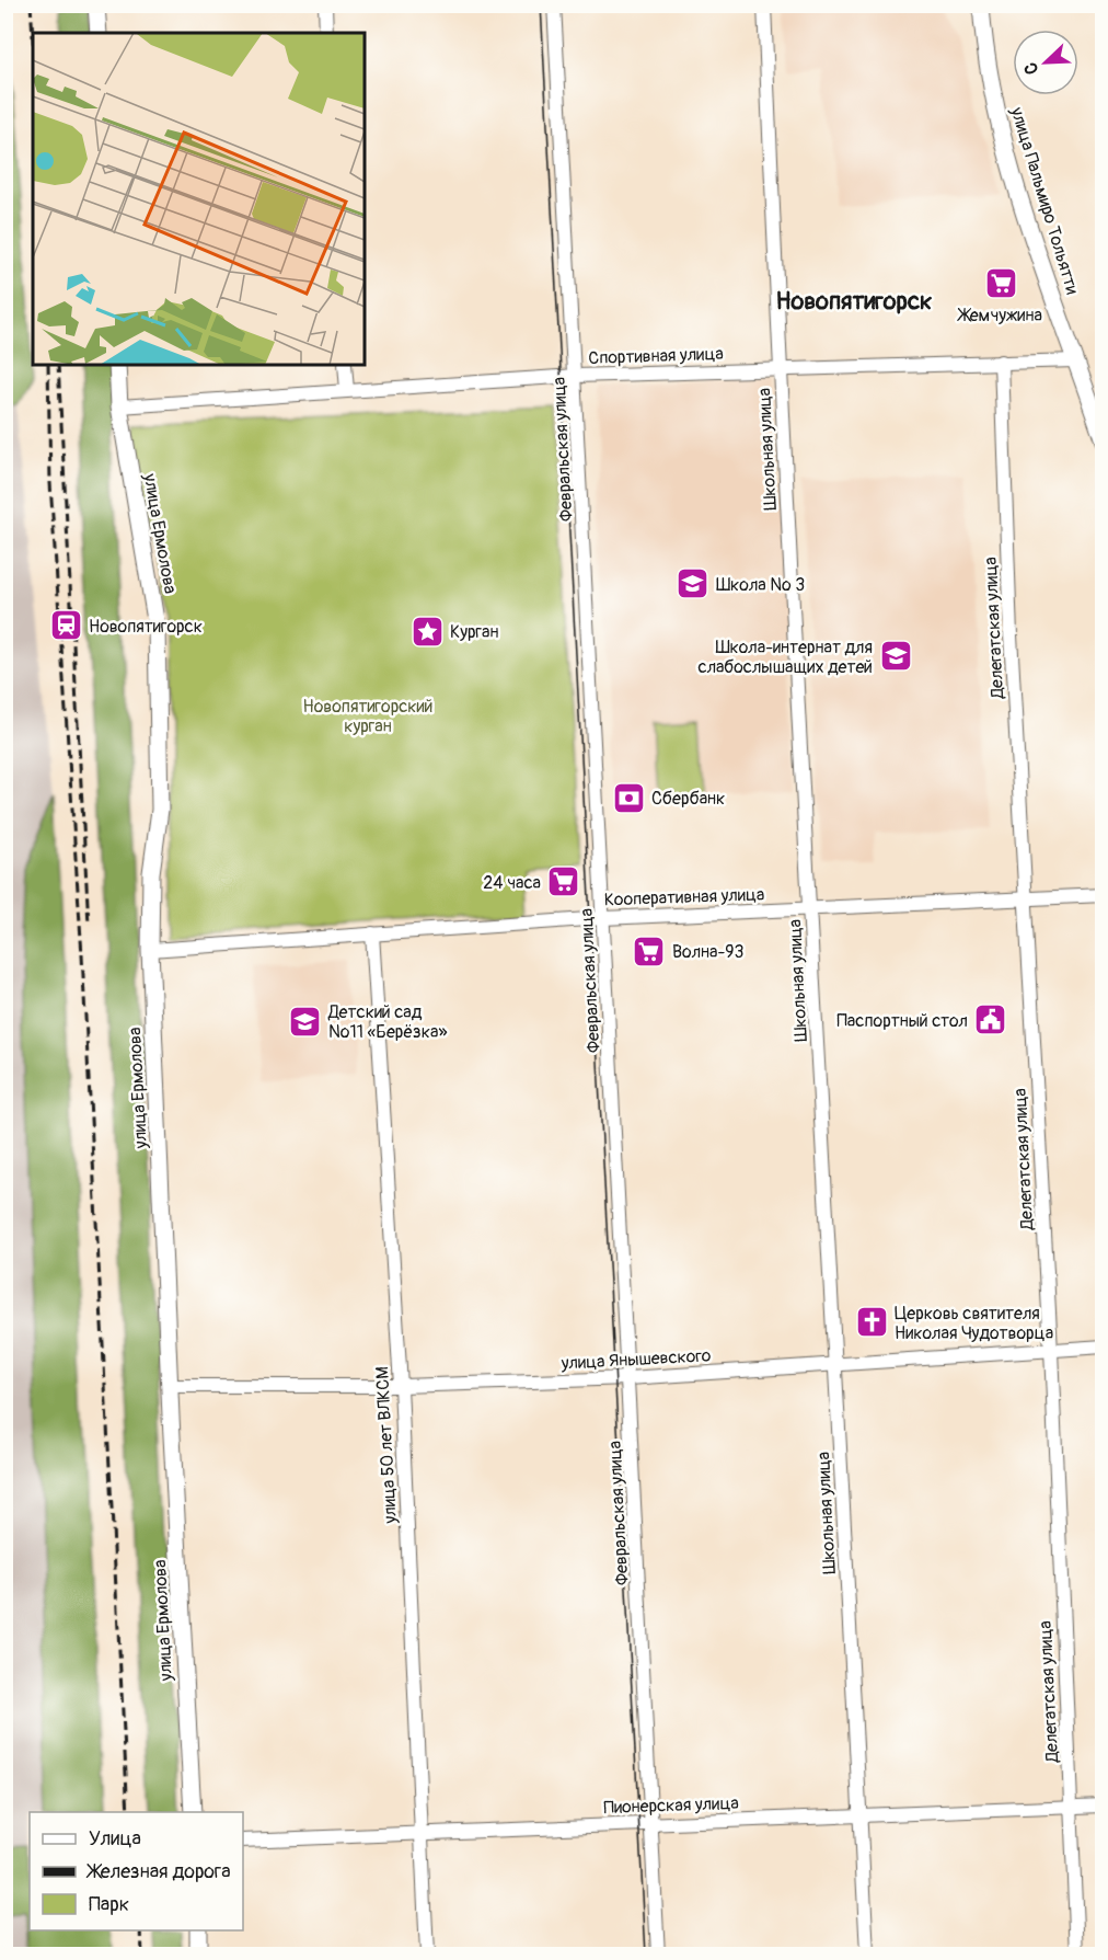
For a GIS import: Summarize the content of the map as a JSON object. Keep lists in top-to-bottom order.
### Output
{
  "streets": {
    "street": [
      "улица Пальмиро Тольятти",
      "Спортивная улица",
      "Февральская улица",
      "Школьная улица",
      "улица Ермолова",
      "Делегатская улица",
      "Кооперативная улица",
      "улица Янышевского",
      "улица 50 лет ВЛКСМ",
      "Пионерская улица"
    ]
  },
  "crossings": [
    ["улица Пальмиро Тольятти", "Спортивная улица"],
    ["Спортивная улица", "Февральская улица"],
    ["Спортивная улица", "Школьная улица"],
    ["Спортивная улица", "улица Ермолова"],
    ["Спортивная улица", "Делегатская улица"],
    ["Февральская улица", "Кооперативная улица"],
    ["Февральская улица", "улица Янышевского"],
    ["Февральская улица", "Пионерская улица"],
    ["Школьная улица", "Кооперативная улица"],
    ["Школьная улица", "улица Янышевского"],
    ["Школьная улица", "Пионерская улица"],
    ["улица Ермолова", "Кооперативная улица"],
    ["улица Ермолова", "улица Янышевского"],
    ["Делегатская улица", "Кооперативная улица"],
    ["Делегатская улица", "улица Янышевского"],
    ["Делегатская улица", "Пионерская улица"],
    ["Кооперативная улица", "улица 50 лет ВЛКСМ"],
    ["улица Янышевского", "улица 50 лет ВЛКСМ"],
    ["улица 50 лет ВЛКСМ", "Пионерская улица"]
  ],
  "districts": ["Новопятигорск"],
  "parks": ["Новопятигорский курган"],
  "places": {
    "supermarket": ["Жемчужина", "24 часа", "Волна-93"],
    "school or university": ["Школа № 3", "Школа-интернат для слабослышащих детей", "Детский сад №11 «Берёзка»"],
    "station": ["Новопятигорск"],
    "place": ["Курган"],
    "bank": ["Сбербанк"],
    "public building": ["Паспортный стол"],
    "church": ["Церковь святителя Николая Чудотворца"]
  },
  "legend": ["Улица", "Железная дорога", "Парк"],
  "north": "bottom left"
}
